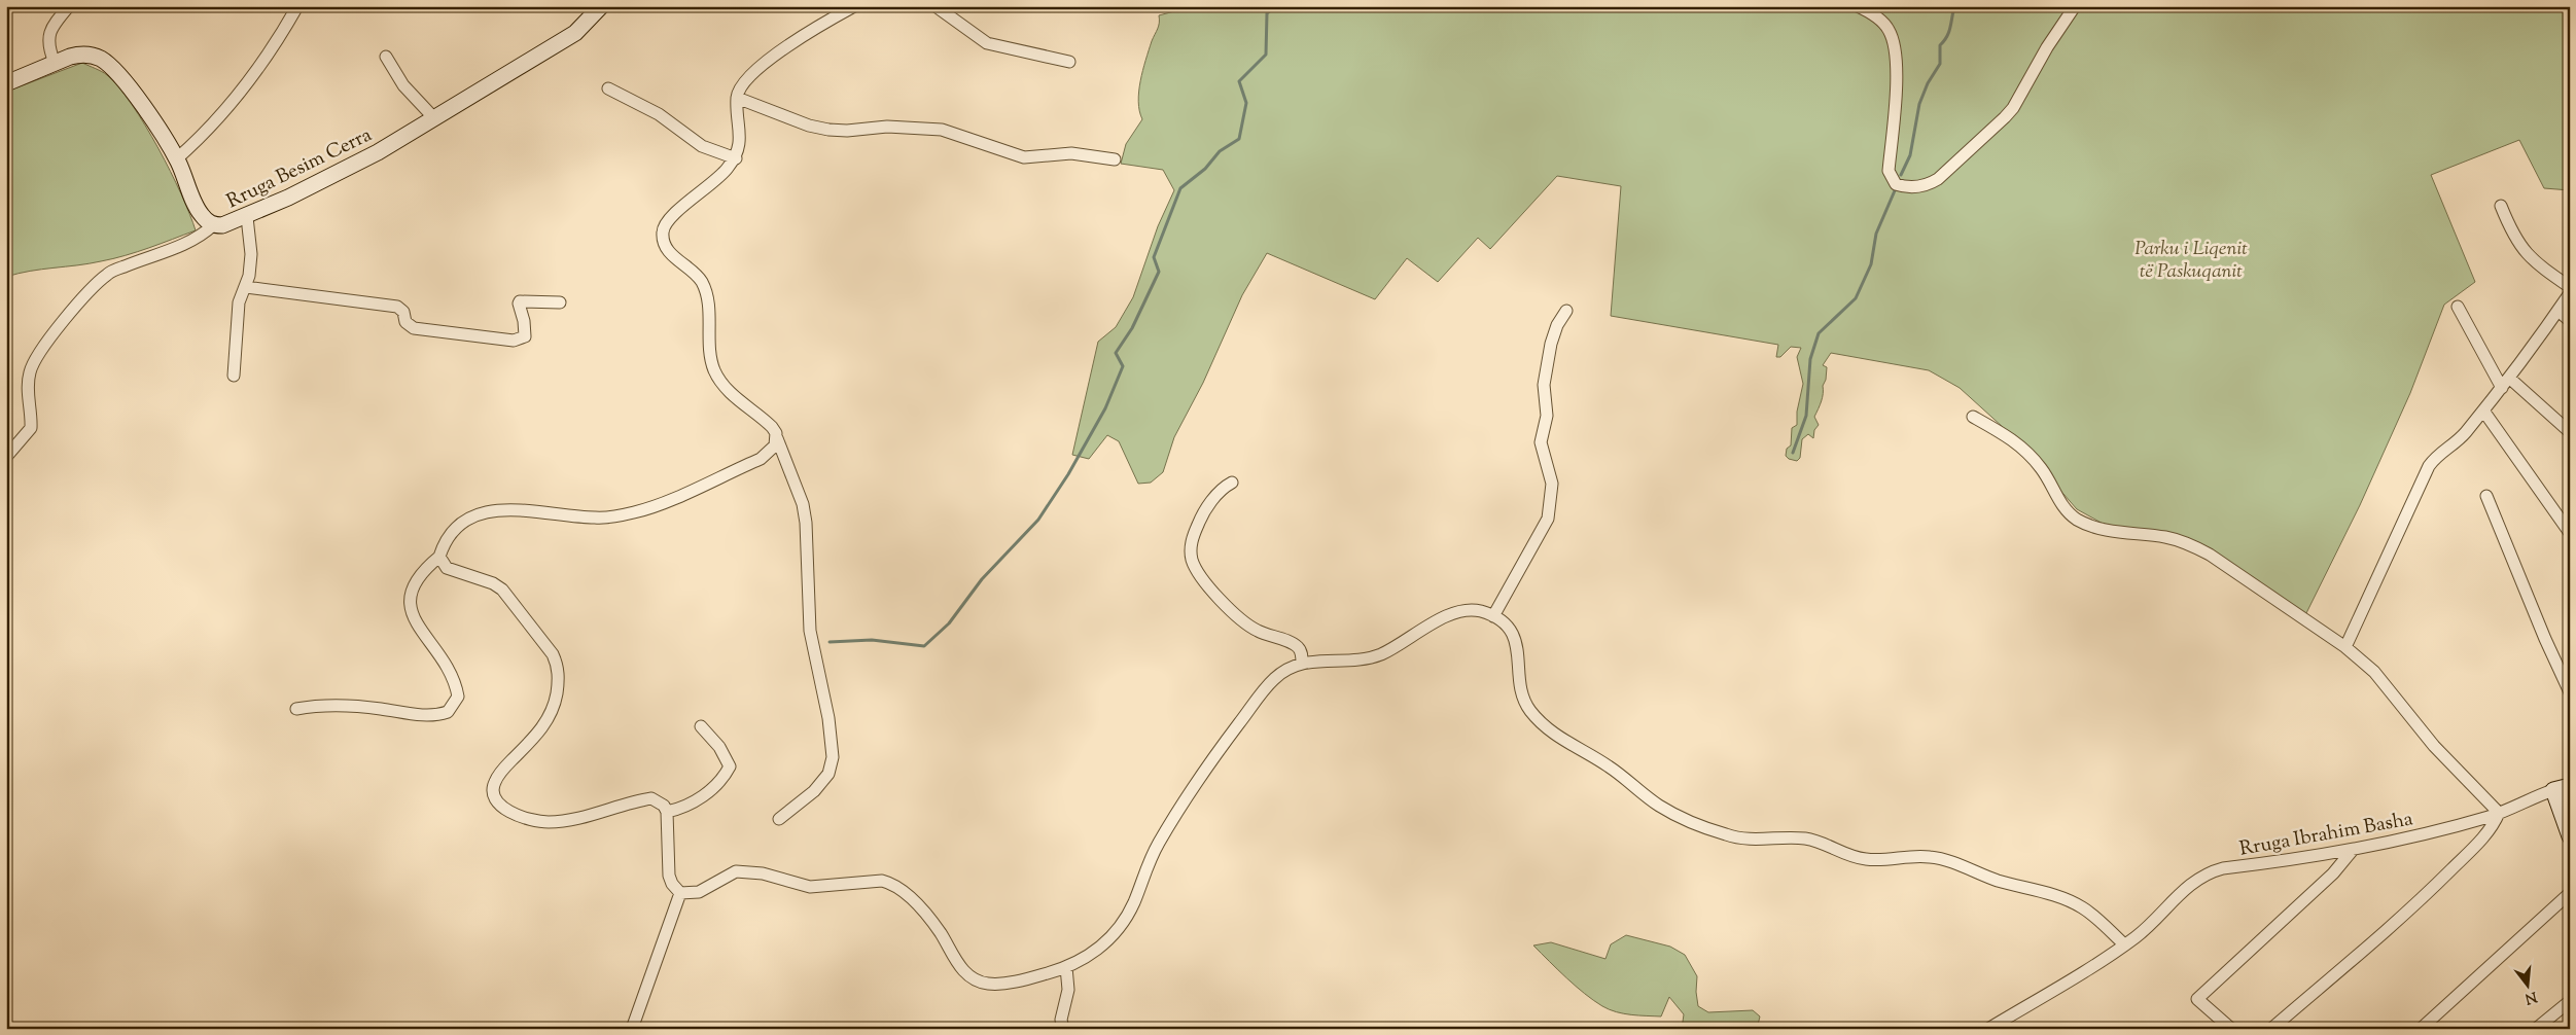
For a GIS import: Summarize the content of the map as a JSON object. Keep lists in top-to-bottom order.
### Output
{
  "streets": {
    "street": ["Rruga Besim Cerra", "Rruga Ibrahim Basha"]
  },
  "parks": ["Parku i Liqenit të Paskuqanit"],
  "north": "bottom"
}
